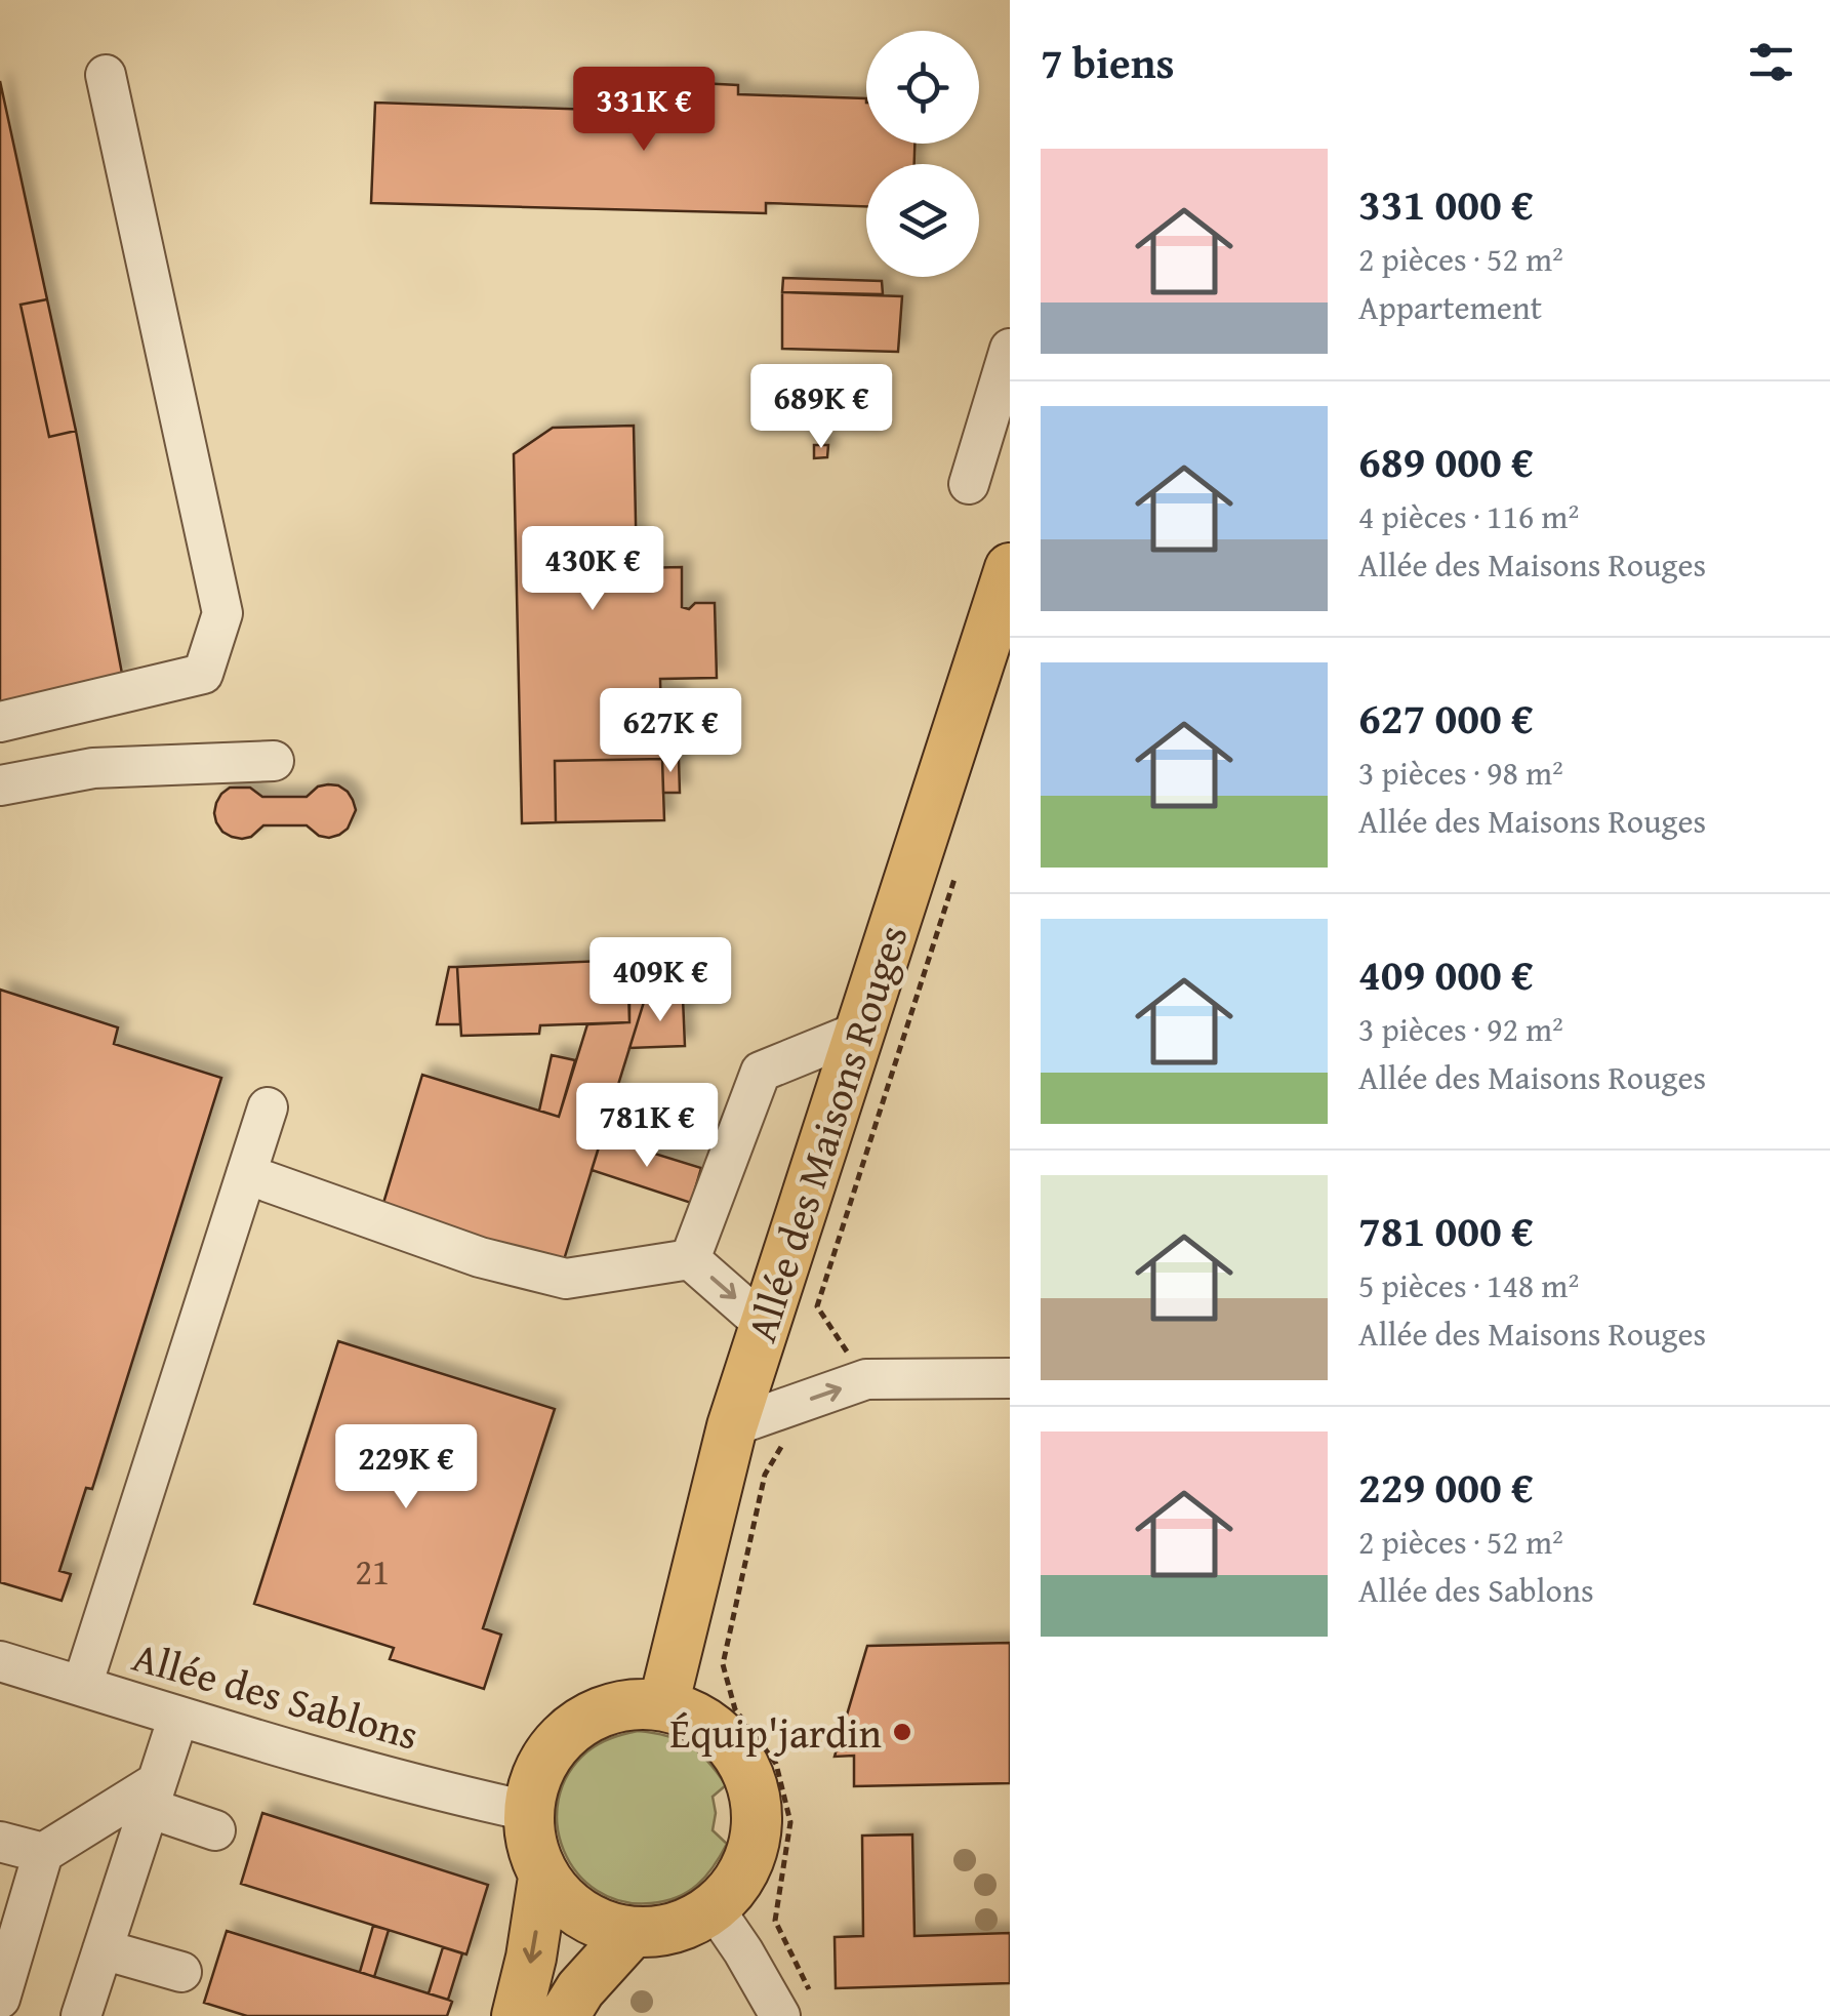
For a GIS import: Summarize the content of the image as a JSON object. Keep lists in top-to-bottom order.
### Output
{
  "streets": {
    "main road": ["Allée des Maisons Rouges"],
    "street": ["Allée des Sablons"]
  },
  "crossings": [
    ["Allée des Maisons Rouges", "Allée des Sablons"]
  ],
  "places": ["Équip'jardin"],
  "house_numbers": ["21"],
  "page": {
    "heading": "7 biens",
    "price": [
      "331K €",
      "689K €",
      "430K €",
      "627K €",
      "409K €",
      "781K €",
      "229K €"
    ],
    "list": [
      {
        "name": "331 000 €",
        "note": "2 pièces · 52 m² · Appartement"
      },
      {
        "name": "689 000 €",
        "note": "4 pièces · 116 m² · Allée des Maisons Rouges"
      },
      {
        "name": "627 000 €",
        "note": "3 pièces · 98 m² · Allée des Maisons Rouges"
      },
      {
        "name": "409 000 €",
        "note": "3 pièces · 92 m² · Allée des Maisons Rouges"
      },
      {
        "name": "781 000 €",
        "note": "5 pièces · 148 m² · Allée des Maisons Rouges"
      },
      {
        "name": "229 000 €",
        "note": "2 pièces · 52 m² · Allée des Sablons"
      }
    ]
  }
}
